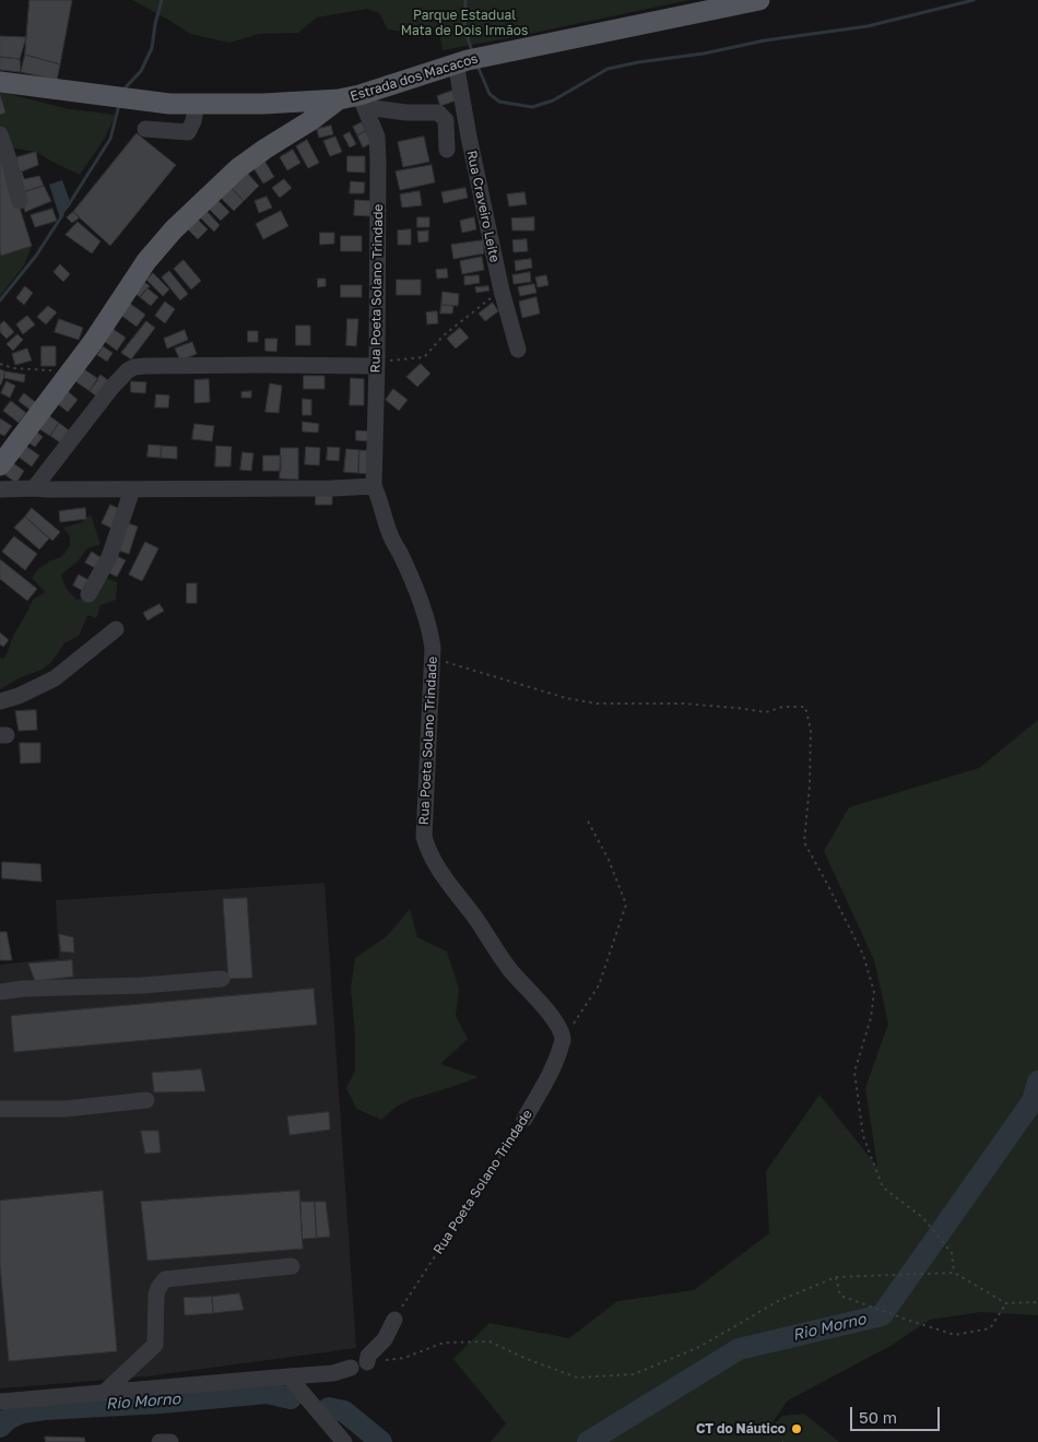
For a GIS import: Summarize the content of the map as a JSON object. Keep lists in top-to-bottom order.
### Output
{
  "streets": {
    "main road": ["Estrada dos Macacos"],
    "street": ["Rua Craveiro Leite", "Rua Poeta Solano Trindade"]
  },
  "crossings": [
    ["Estrada dos Macacos", "Rua Craveiro Leite"],
    ["Estrada dos Macacos", "Rua Poeta Solano Trindade"]
  ],
  "water": ["Rio Morno"],
  "parks": ["Parque Estadual Mata de Dois Irmãos"],
  "places": ["CT do Náutico"],
  "scale_bar": "50 m"
}
